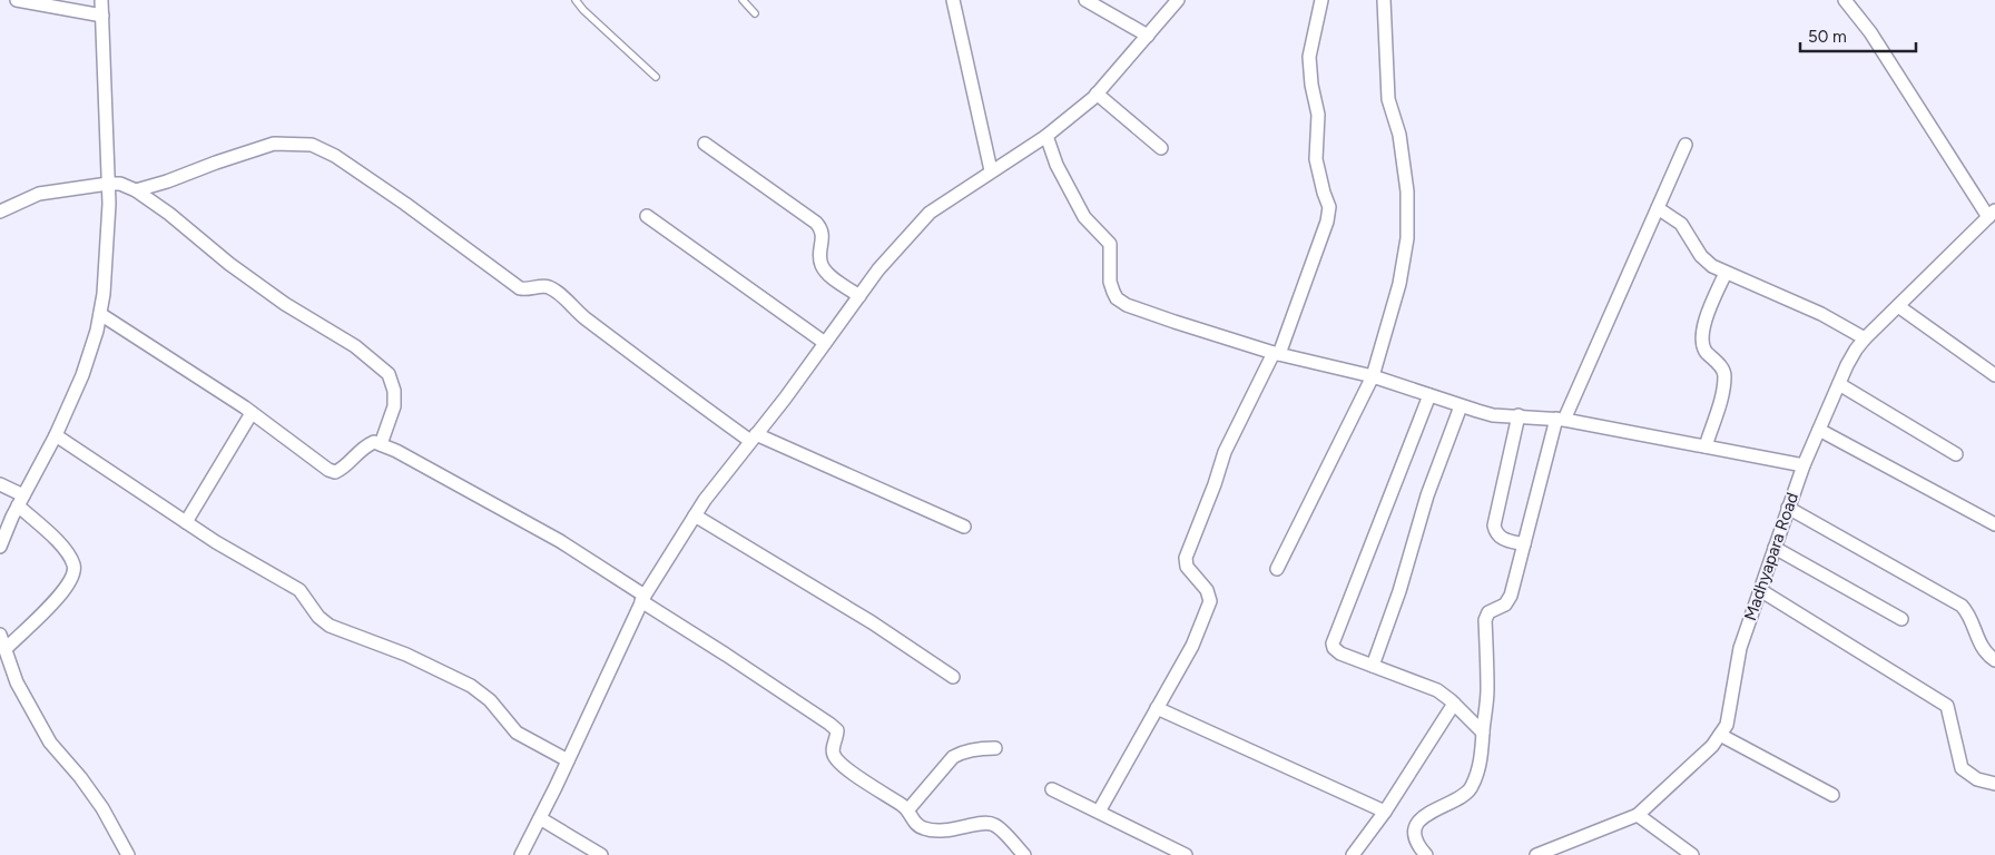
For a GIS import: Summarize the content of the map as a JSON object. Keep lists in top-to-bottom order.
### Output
{
  "streets": {
    "street": ["Madhyapara Road"]
  },
  "scale_bar": "50 m"
}
